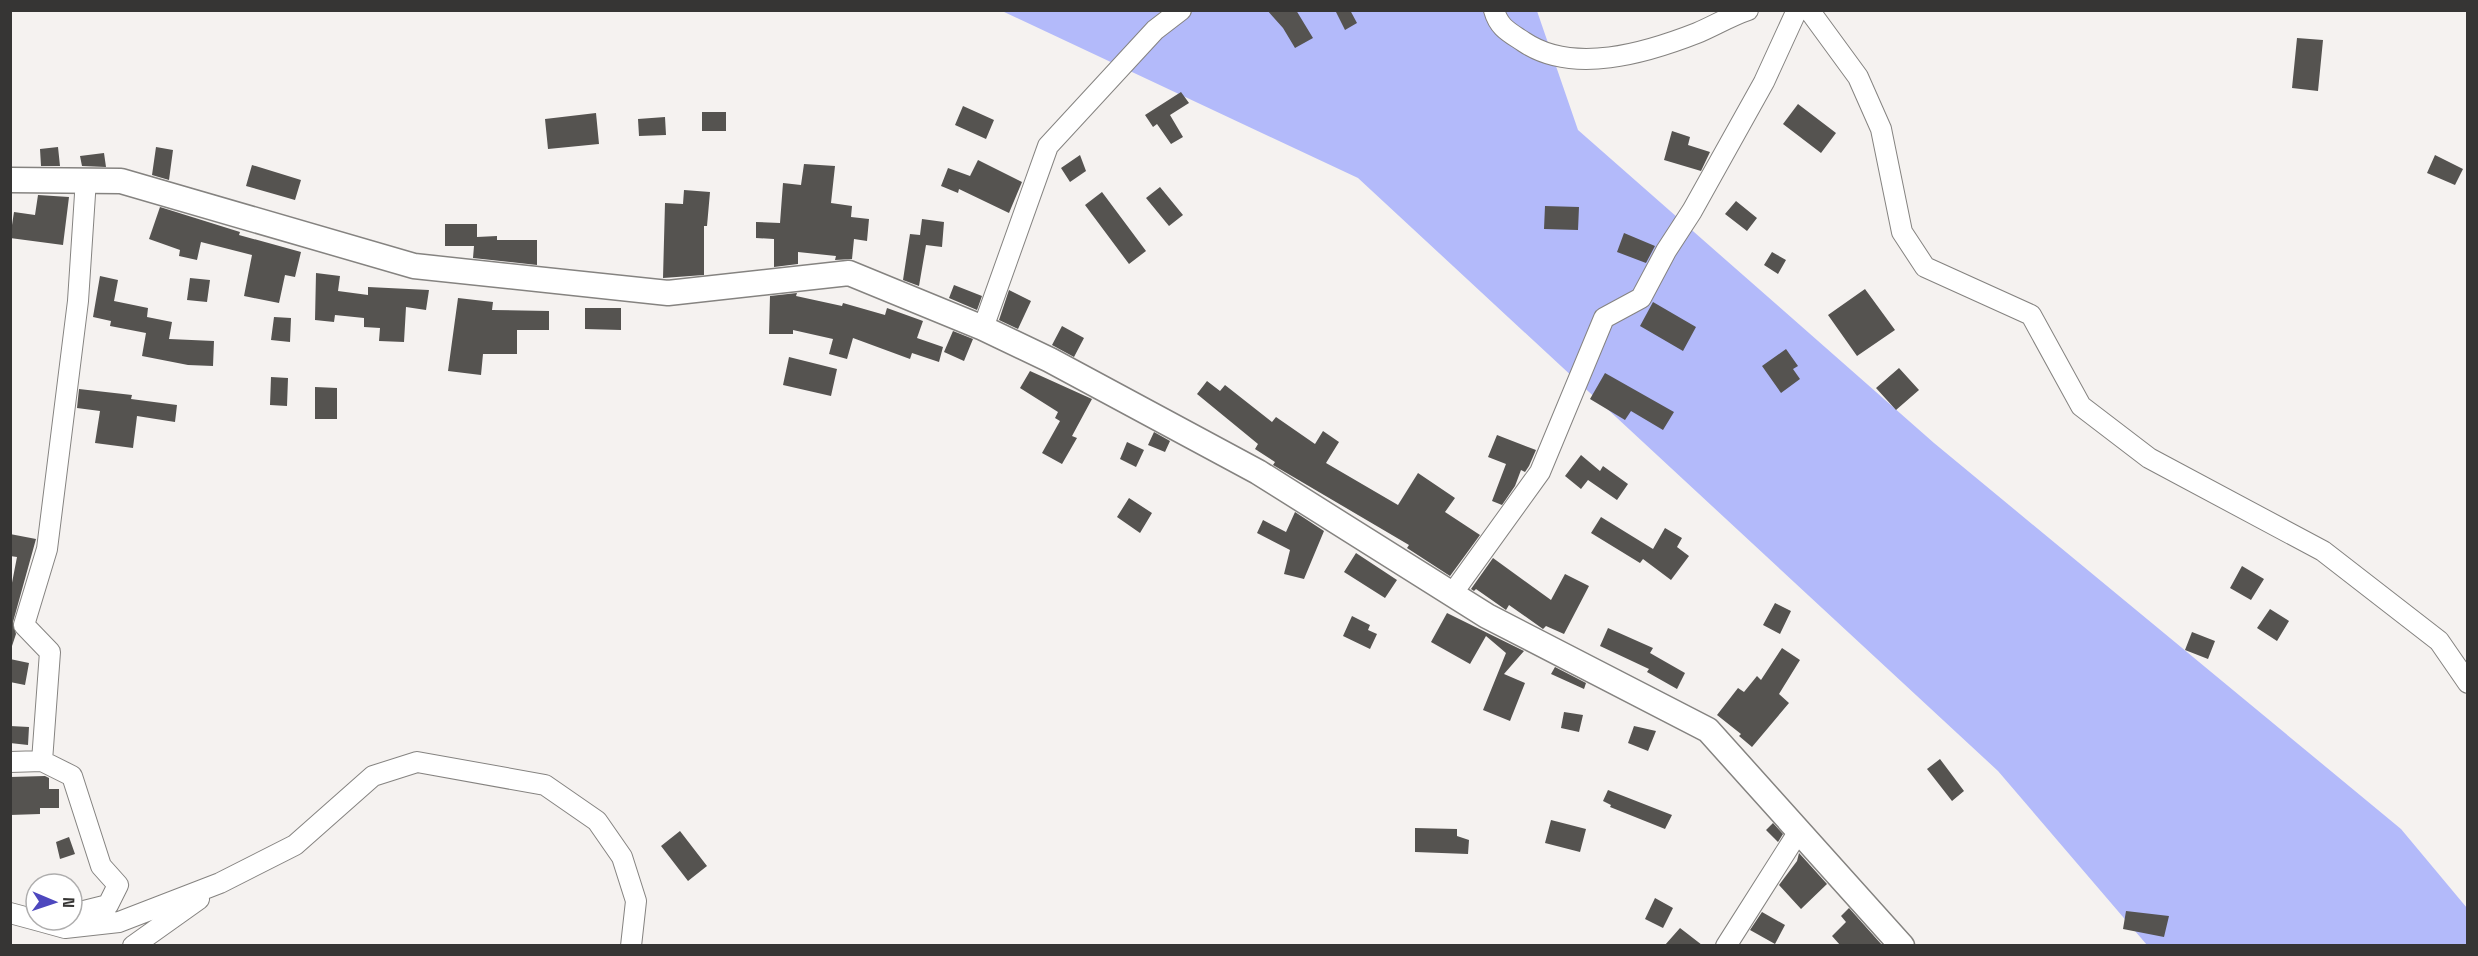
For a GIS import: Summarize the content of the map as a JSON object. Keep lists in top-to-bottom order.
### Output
{
  "north": "right"
}
